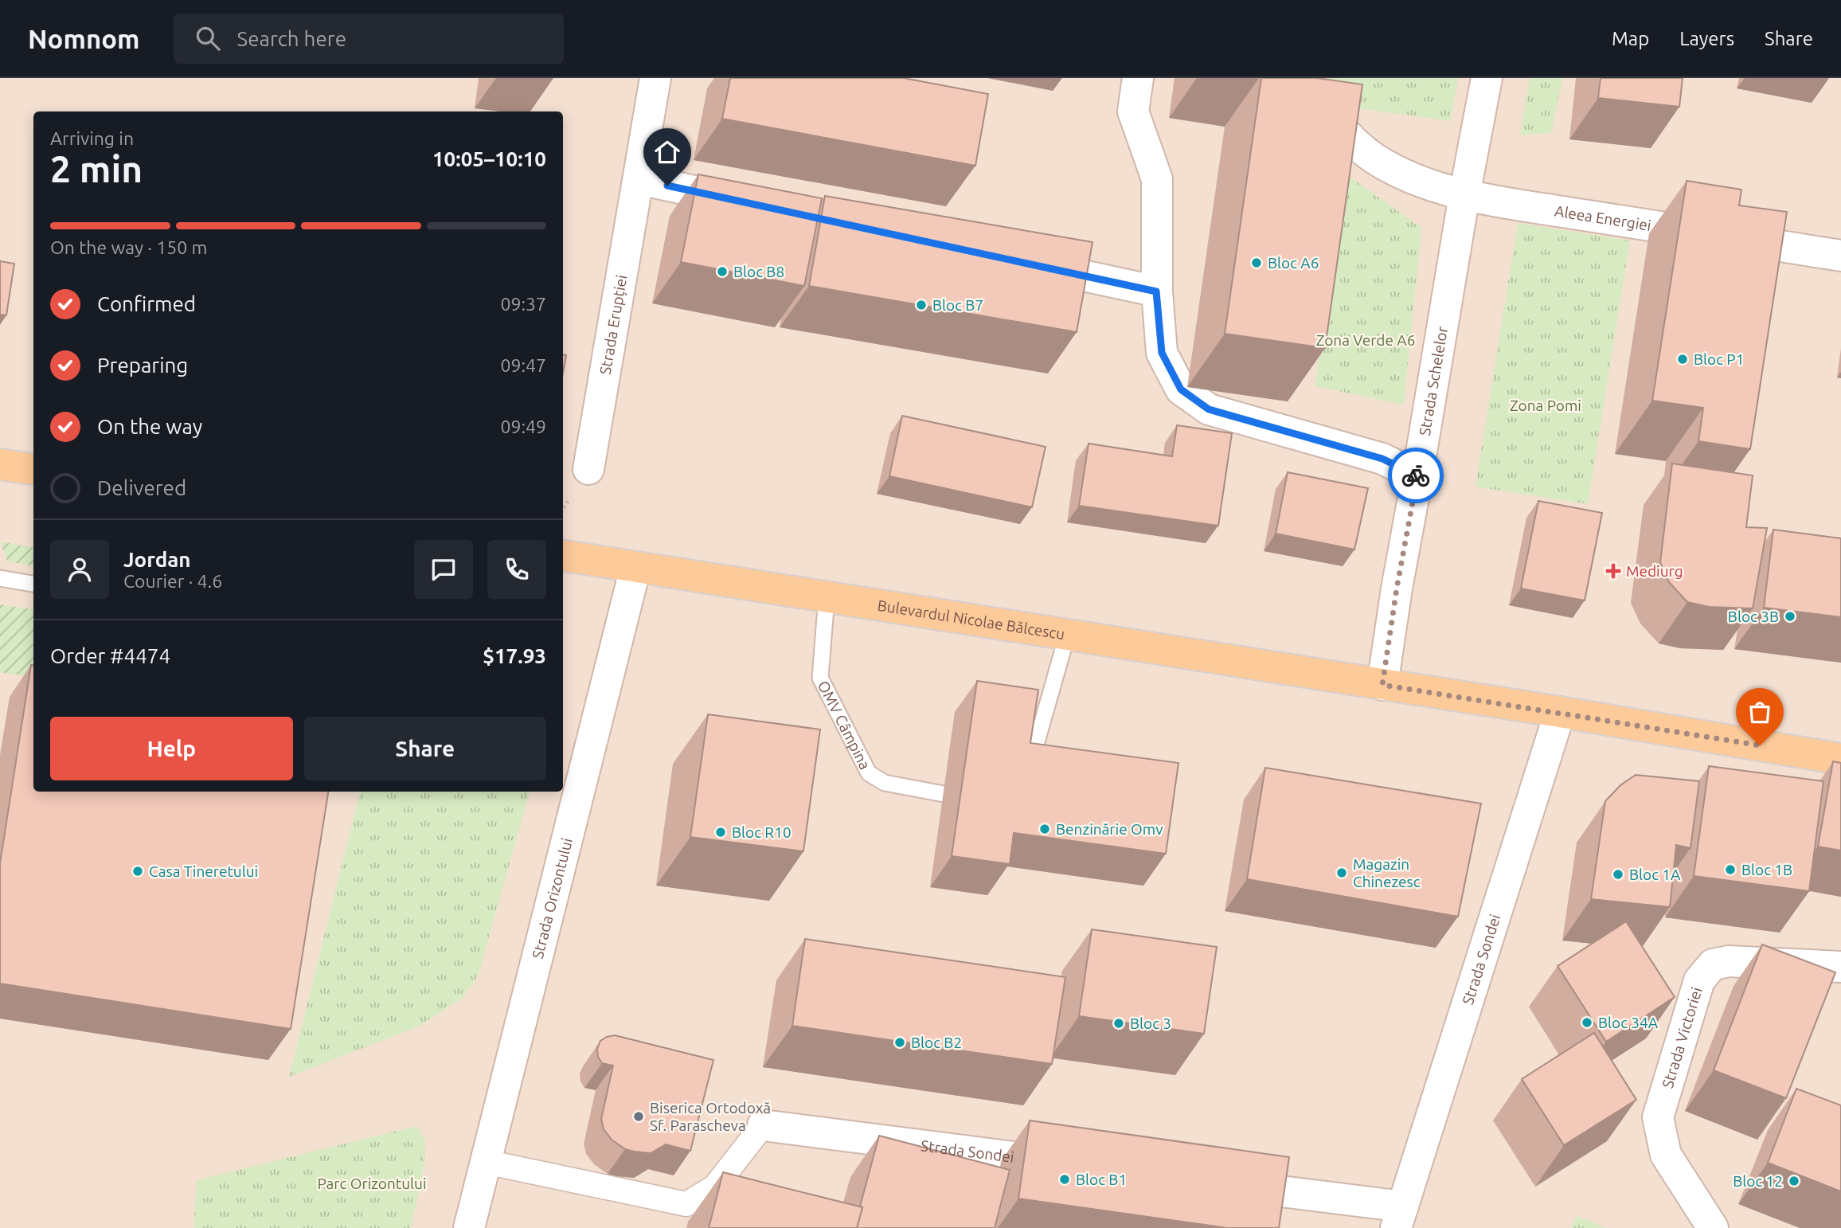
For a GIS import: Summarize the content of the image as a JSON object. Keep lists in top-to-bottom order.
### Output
{
  "streets": {
    "main road": ["Bulevardul Nicolae Bălcescu"],
    "street": [
      "Aleea Energiei",
      "Strada Erupției",
      "Strada Schelelor",
      "Strada Orizontului",
      "Strada Sondei",
      "Strada Victoriei"
    ],
    "lane": ["OMV Câmpina"]
  },
  "crossings": [
    ["Aleea Energiei", "Strada Schelelor"],
    ["Strada Schelelor", "Bulevardul Nicolae Bălcescu"],
    ["Bulevardul Nicolae Bălcescu", "OMV Câmpina"],
    ["Bulevardul Nicolae Bălcescu", "Strada Orizontului"],
    ["Bulevardul Nicolae Bălcescu", "Strada Sondei"]
  ],
  "parks": ["Zona Verde A6", "Zona Pomi", "Parc Orizontului"],
  "places": {
    "other": [
      "Bloc A6",
      "Bloc B8",
      "Bloc B7",
      "Bloc P1",
      "Bloc 3B",
      "Benzinărie Omv",
      "Bloc R10",
      "Bloc 1B",
      "Casa Tineretului",
      "Magazin Chinezesc",
      "Bloc 1A",
      "Bloc 34A",
      "Bloc 3",
      "Bloc B2",
      "Biserica Ortodoxă Sf. Parascheva",
      "Bloc B1",
      "Bloc 12"
    ],
    "health": ["Mediurg"]
  },
  "page": {
    "header": "Nomnom",
    "search": "Search here",
    "nav": ["Map", "Layers", "Share"],
    "heading": ["2 min", "Arriving in", "10:05–10:10"],
    "panel": [
      "Jordan",
      "Courier · 4.6",
      "Order #4474",
      "$17.93"
    ],
    "bar": "On the way · 150 m",
    "list": [
      ["Confirmed", "09:37"],
      ["Preparing", "09:47"],
      ["On the way", "09:49"],
      "Delivered"
    ],
    "buttons": ["Help", "Share"]
  }
}
